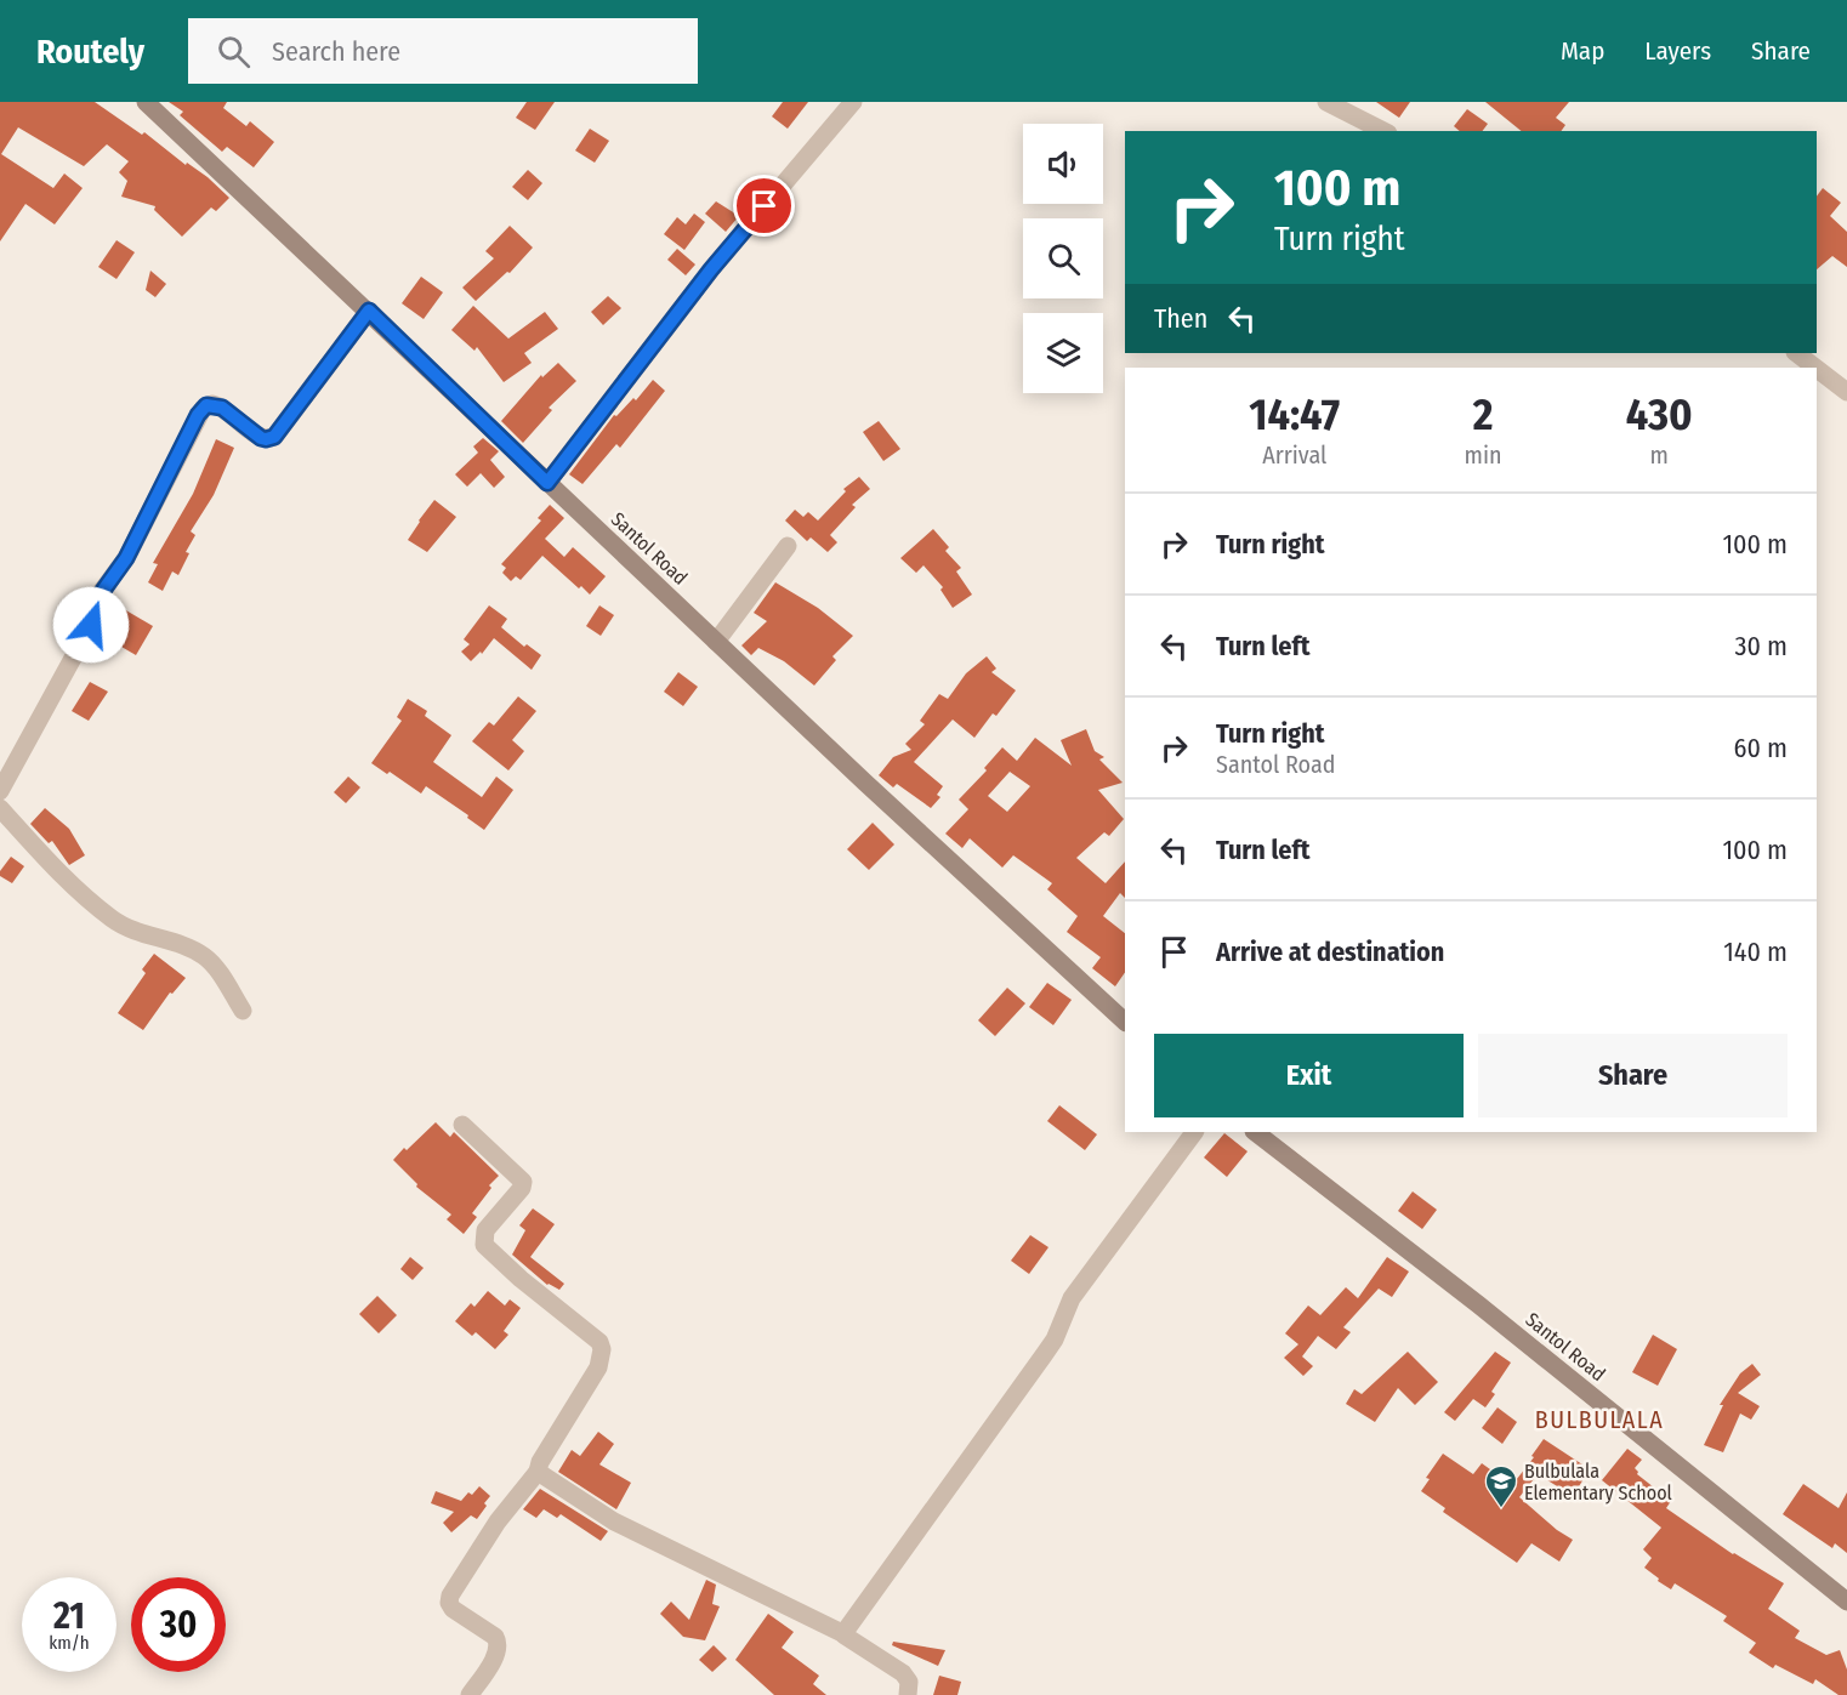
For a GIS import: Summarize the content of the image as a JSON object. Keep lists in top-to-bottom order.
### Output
{
  "streets": {
    "main road": ["Santol Road"]
  },
  "districts": ["BULBULALA"],
  "places": {
    "school or university": ["Bulbulala Elementary School"]
  },
  "page": {
    "header": "Routely",
    "search": "Search here",
    "nav": ["Map", "Layers", "Share"],
    "turn": ["100 m", "Turn right"],
    "then": "Then",
    "eta": [
      "14:47",
      "Arrival",
      "2",
      "min",
      "430",
      "m"
    ],
    "list": [
      {
        "name": "Turn right",
        "value": "100 m"
      },
      {
        "name": "Turn left",
        "value": "30 m"
      },
      {
        "name": "Turn right",
        "note": "Santol Road",
        "value": "60 m"
      },
      {
        "name": "Turn left",
        "value": "100 m"
      },
      {
        "name": "Arrive at destination",
        "value": "140 m"
      }
    ],
    "buttons": ["Exit", "Share"],
    "speed": "21 km/h",
    "limit": "30"
  }
}
